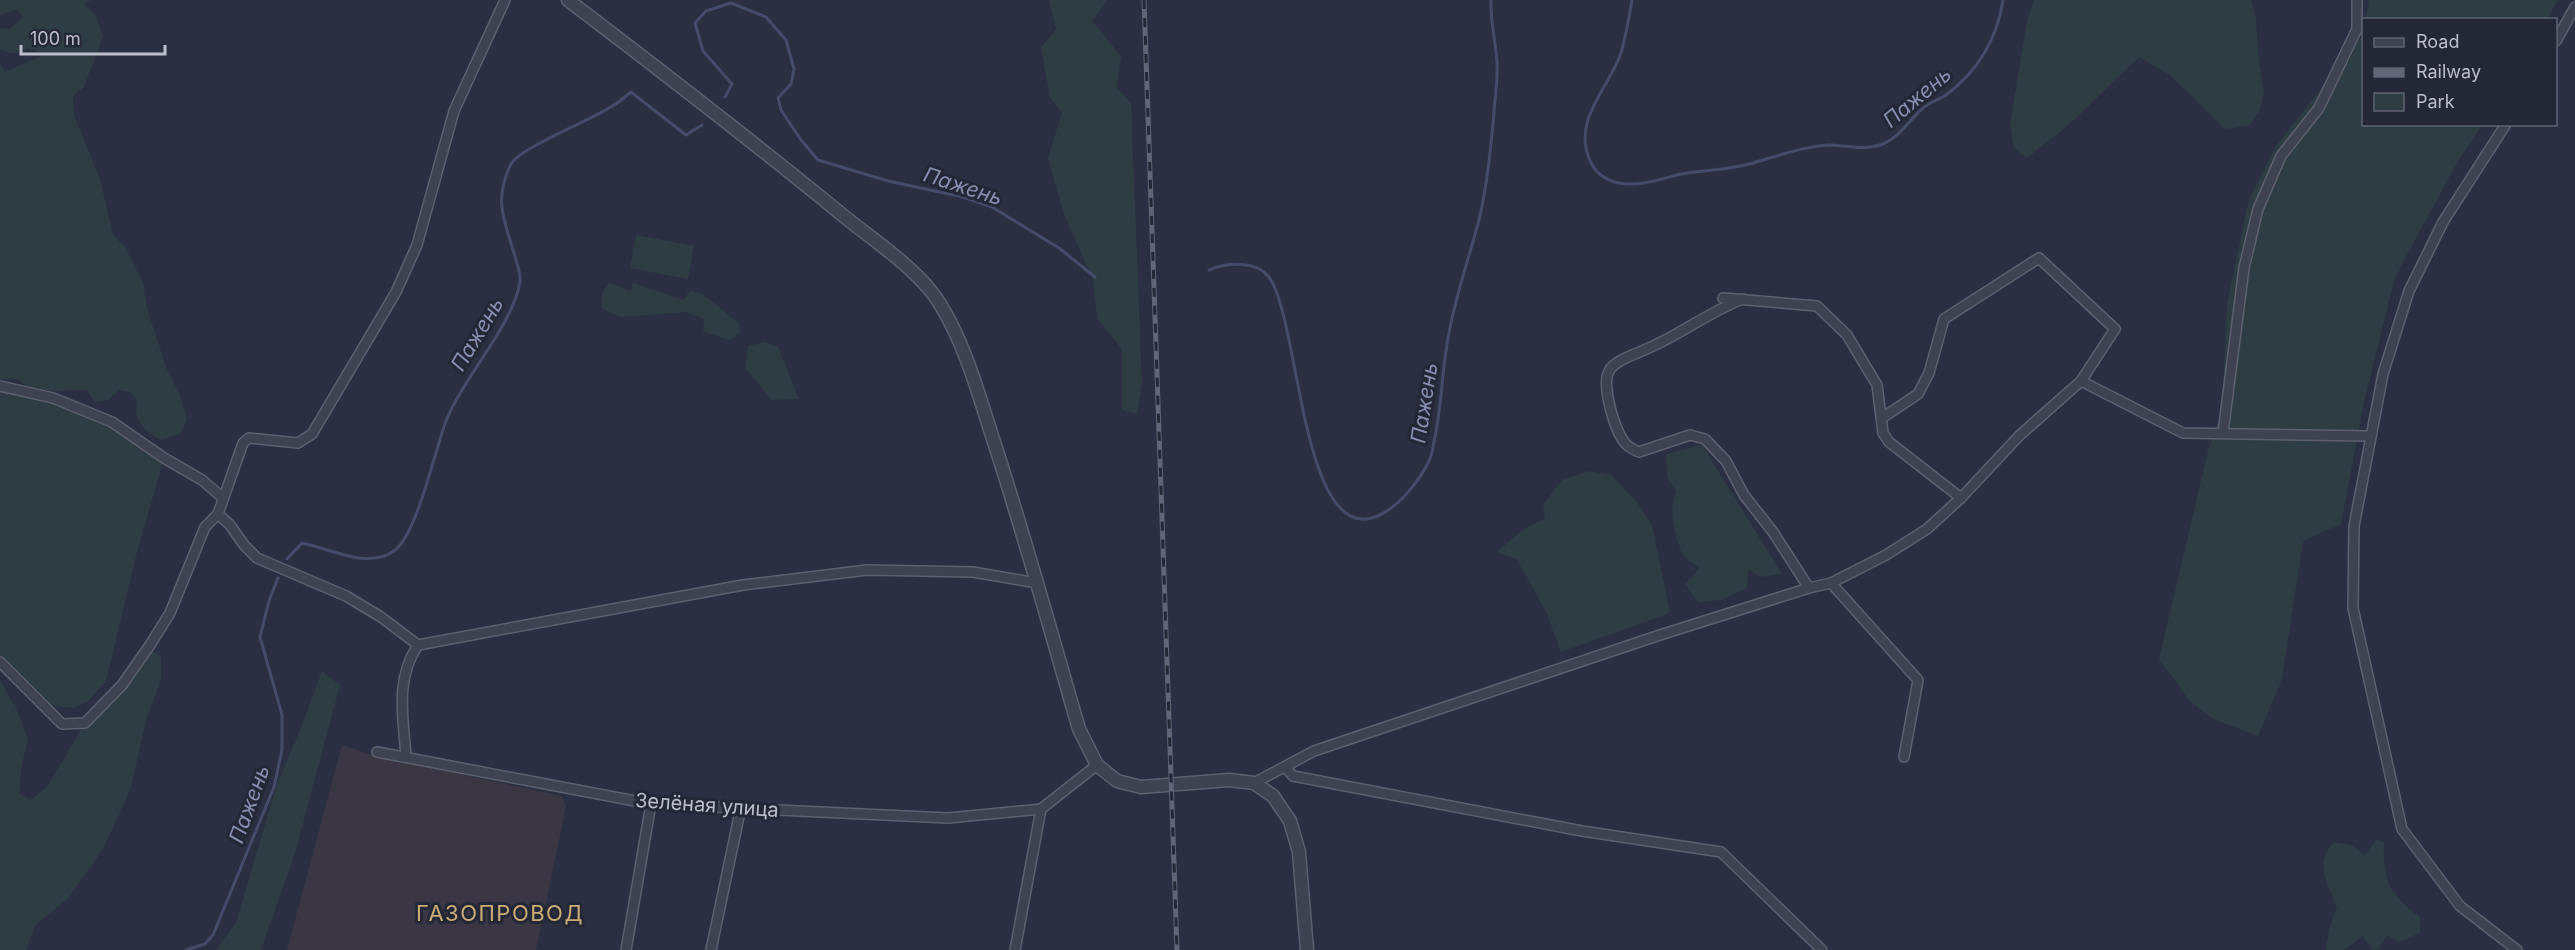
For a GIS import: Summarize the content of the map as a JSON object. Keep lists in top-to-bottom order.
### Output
{
  "streets": {
    "street": ["Зелёная улица"]
  },
  "districts": ["ГАЗОПРОВОД"],
  "water": ["Пажень"],
  "legend": ["Road", "Railway", "Park"],
  "scale_bar": "100 m"
}
